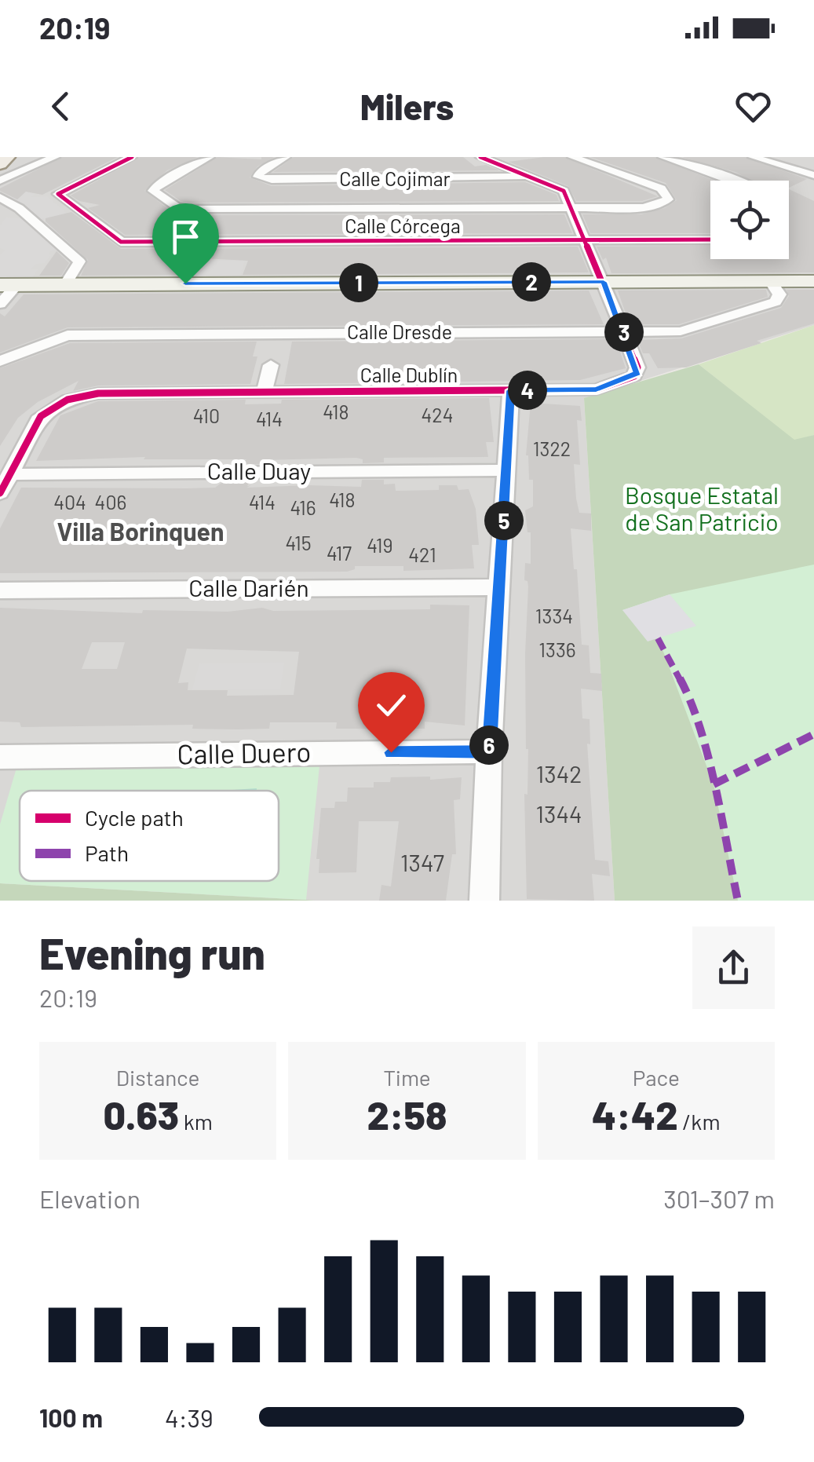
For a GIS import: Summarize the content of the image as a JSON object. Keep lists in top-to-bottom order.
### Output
{
  "streets": {
    "street": [
      "Calle Cojimar",
      "Calle Córcega",
      "Calle Dresde",
      "Calle Dublín",
      "Calle Duay",
      "Calle Darién",
      "Calle Duero"
    ]
  },
  "crossings": [
    ["Calle Córcega", "Calle Dublín"],
    ["Calle Dresde", "Calle Dublín"],
    ["Calle Dublín", "Calle Duay"]
  ],
  "districts": ["Villa Borinquen"],
  "parks": ["Bosque Estatal de San Patricio"],
  "house_numbers": [
    "418",
    "424",
    "410",
    "414",
    "1322",
    "418",
    "404",
    "406",
    "414",
    "416",
    "415",
    "419",
    "417",
    "421",
    "1334",
    "1336",
    "1342",
    "1344",
    "1347"
  ],
  "legend": ["Cycle path", "Path"],
  "page": {
    "status": "20:19",
    "header": "Milers",
    "pins": [
      "2",
      "1",
      "3",
      "4",
      "5",
      "6"
    ],
    "heading": ["Evening run", "20:19"],
    "stats": [
      ["Distance", "0.63 km"],
      ["Time", "2:58"],
      ["Pace", "4:42 /km"]
    ],
    "chart": ["Elevation", "301–307 m"],
    "list": [
      {
        "name": "100 m",
        "note": "4:39"
      }
    ]
  }
}
